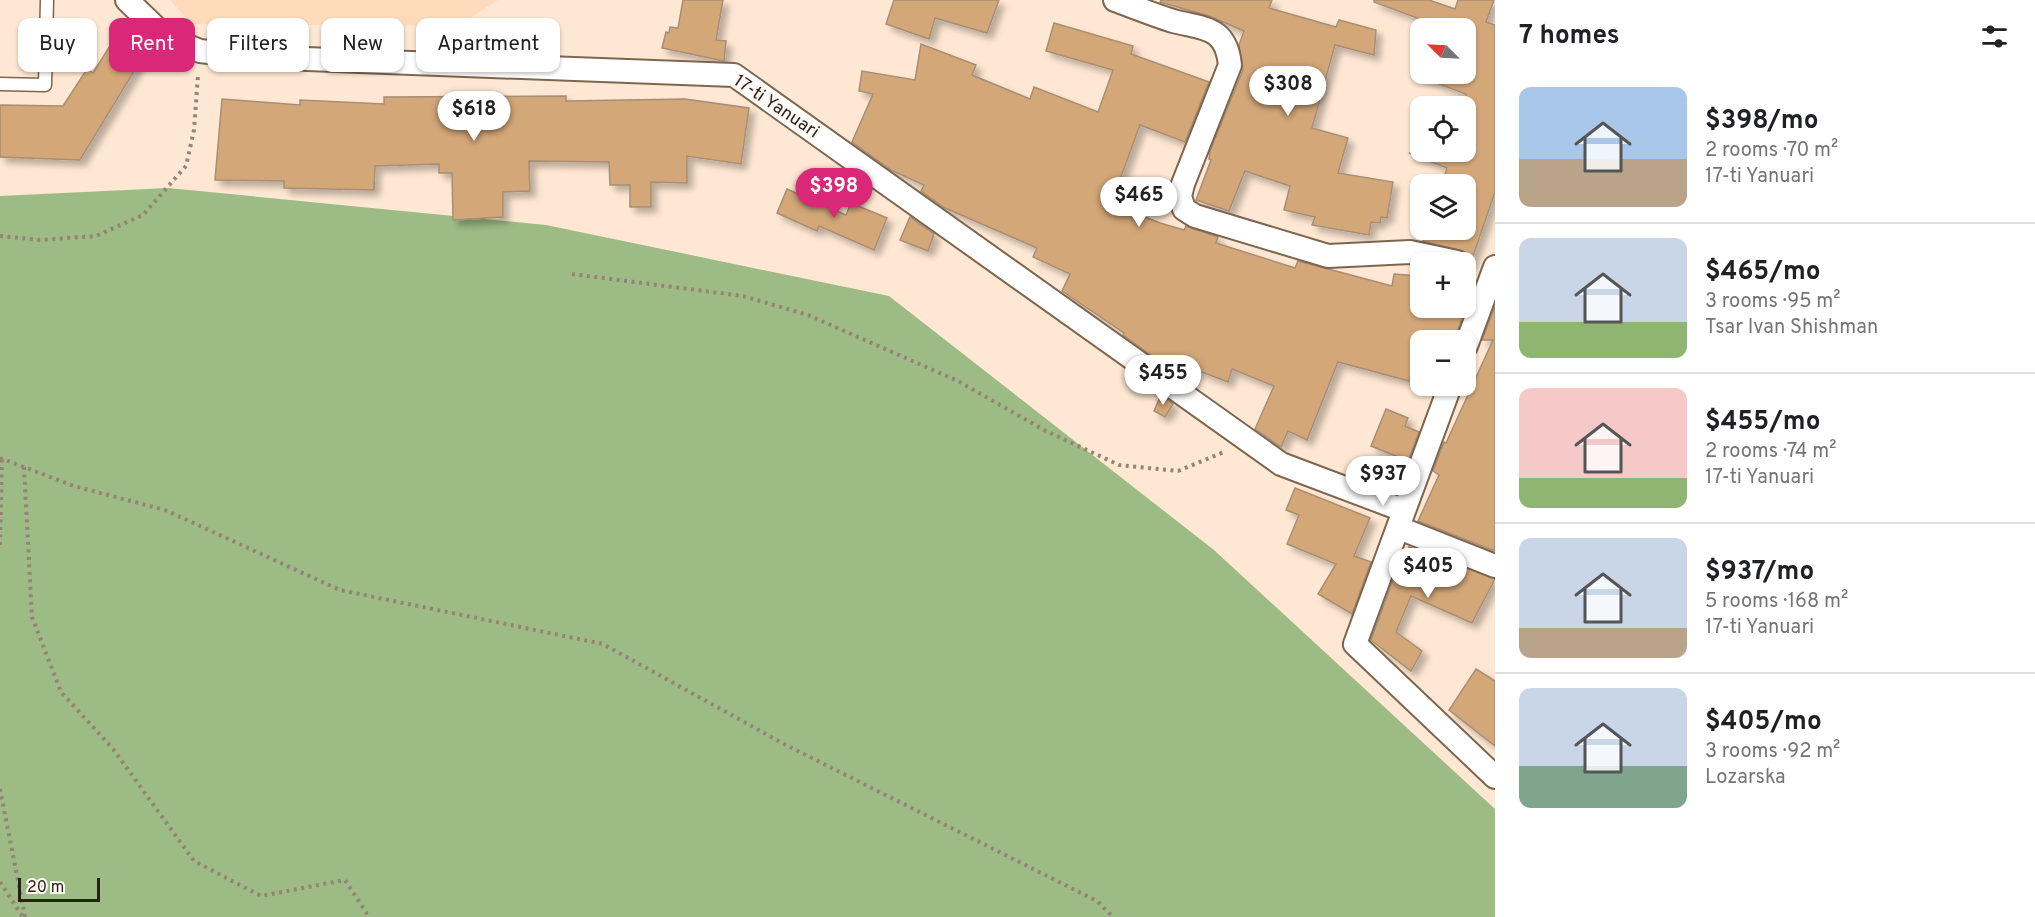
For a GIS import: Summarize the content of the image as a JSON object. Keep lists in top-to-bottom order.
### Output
{
  "streets": {
    "street": ["17-ti Yanuari"]
  },
  "scale_bar": "20 m",
  "north": "top left",
  "page": {
    "heading": "7 homes",
    "map_buttons": ["+", "−"],
    "chip": [
      "Buy",
      "Rent",
      "Filters",
      "New",
      "Apartment"
    ],
    "price": [
      "$308",
      "$618",
      "$398",
      "$465",
      "$455",
      "$937",
      "$405"
    ],
    "list": [
      {
        "name": "$398/mo",
        "note": "2 rooms · 70 m² · 17-ti Yanuari"
      },
      {
        "name": "$465/mo",
        "note": "3 rooms · 95 m² · Tsar Ivan Shishman"
      },
      {
        "name": "$455/mo",
        "note": "2 rooms · 74 m² · 17-ti Yanuari"
      },
      {
        "name": "$937/mo",
        "note": "5 rooms · 168 m² · 17-ti Yanuari"
      },
      {
        "name": "$405/mo",
        "note": "3 rooms · 92 m² · Lozarska"
      }
    ],
    "scale": "20 m"
  }
}
